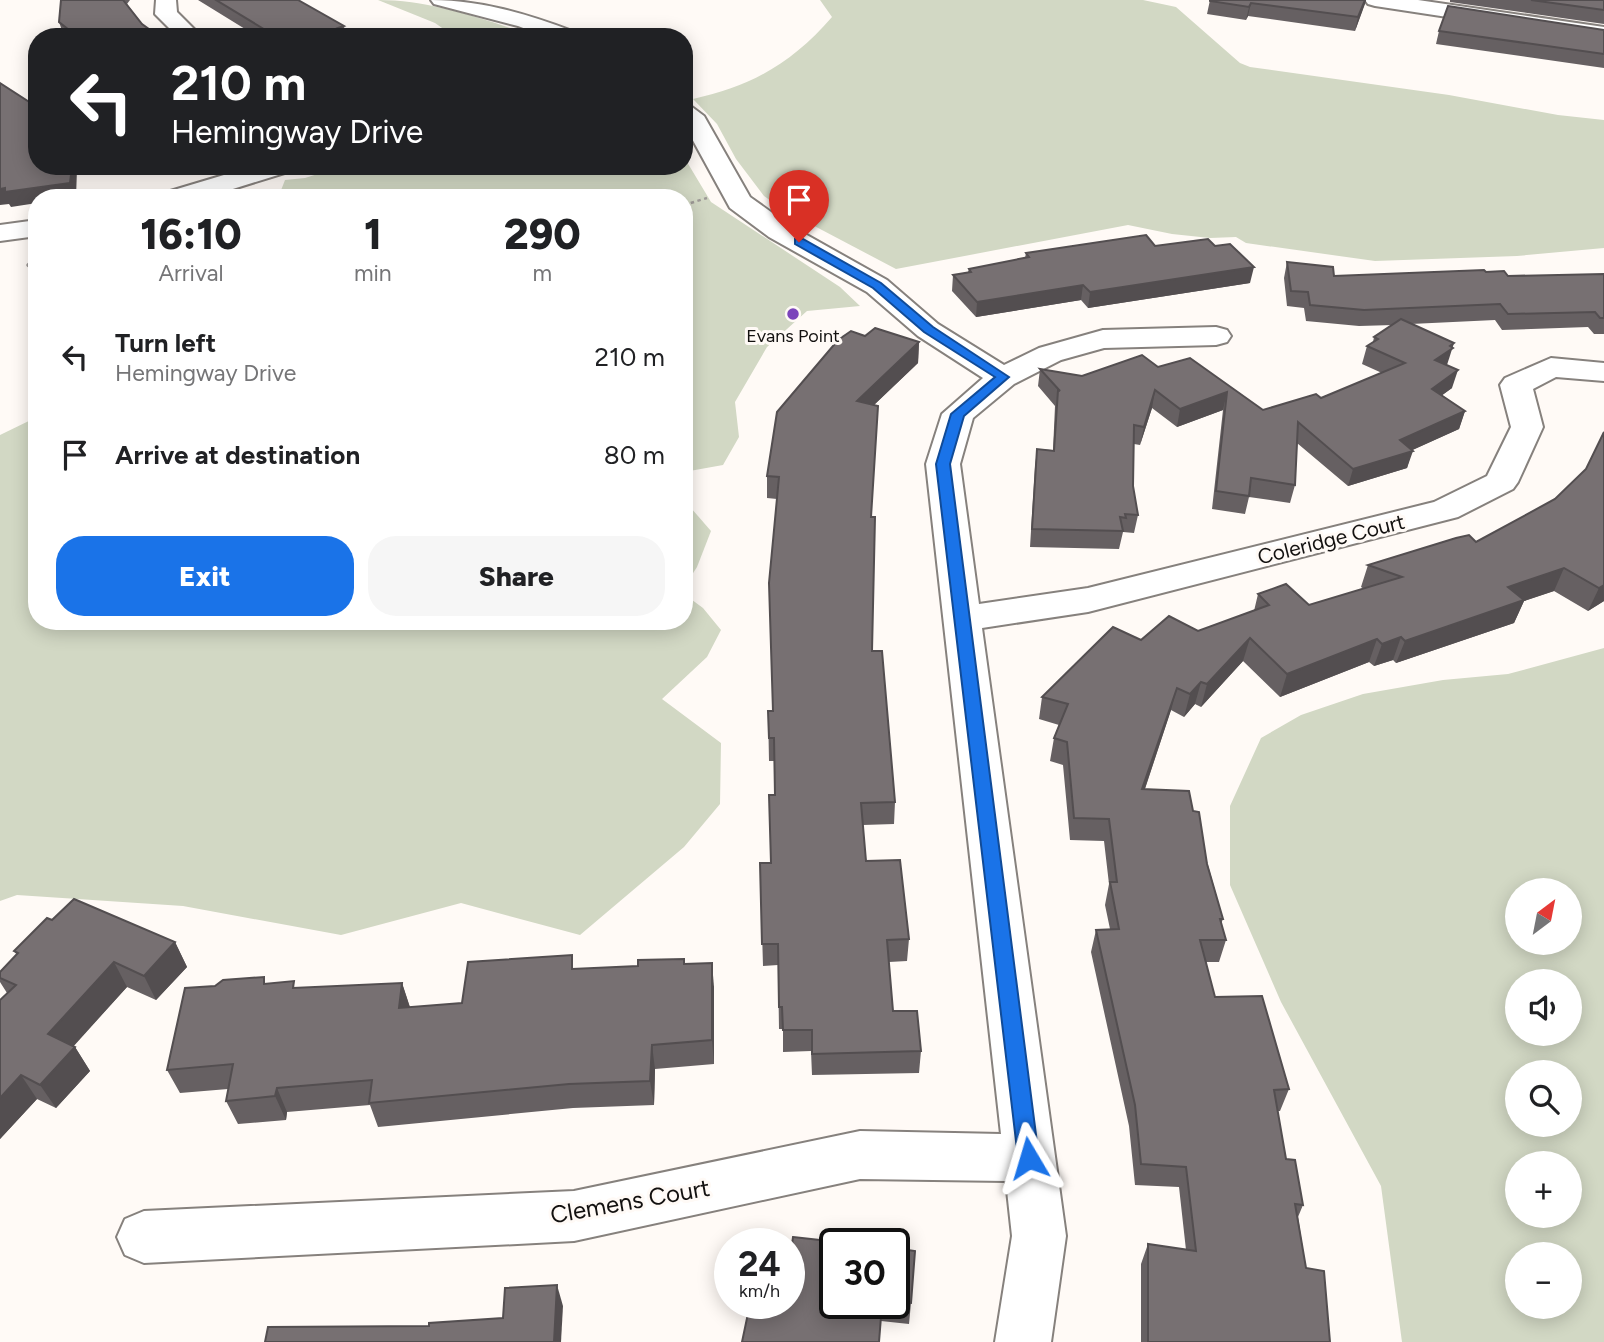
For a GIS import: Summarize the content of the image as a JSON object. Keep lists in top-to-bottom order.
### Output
{
  "streets": {
    "street": ["Coleridge Court", "Clemens Court"]
  },
  "places": ["Evans Point"],
  "north": "top right",
  "page": {
    "turn": ["210 m", "Hemingway Drive"],
    "eta": [
      "16:10",
      "Arrival",
      "1",
      "min",
      "290",
      "m"
    ],
    "list": [
      {
        "name": "Turn left",
        "note": "Hemingway Drive",
        "value": "210 m"
      },
      {
        "name": "Arrive at destination",
        "value": "80 m"
      }
    ],
    "buttons": ["Exit", "Share"],
    "map_buttons": ["+", "−"],
    "speed": "24 km/h",
    "limit": "30"
  }
}
